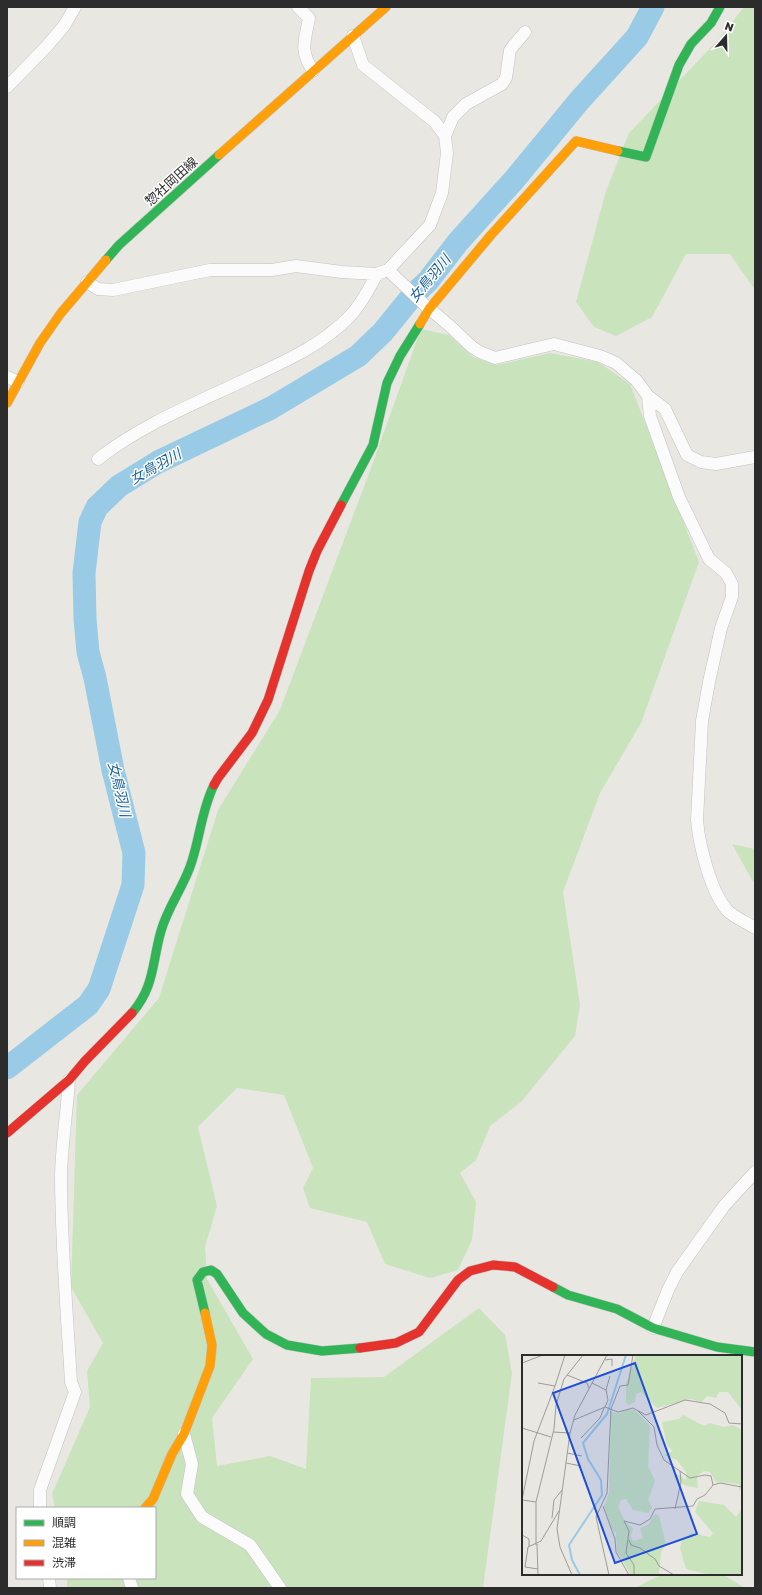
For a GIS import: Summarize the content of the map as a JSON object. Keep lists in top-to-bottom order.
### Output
{
  "streets": {
    "street": ["惣社岡田線"]
  },
  "water": ["女鳥羽川"],
  "legend": ["順調", "混雑", "渋滞"],
  "north": "top"
}
